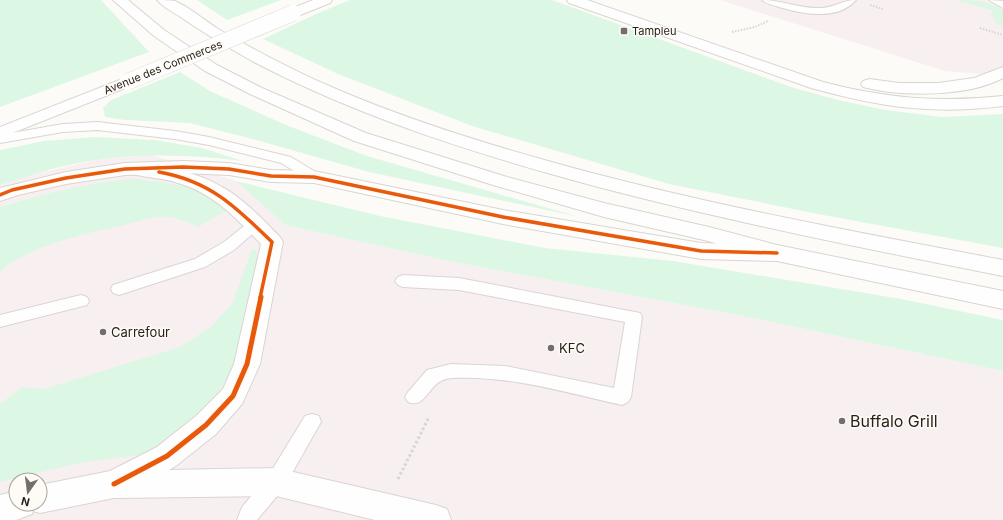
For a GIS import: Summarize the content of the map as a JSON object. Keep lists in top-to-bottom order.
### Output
{
  "streets": {
    "street": ["Avenue des Commerces"]
  },
  "places": {
    "transit": ["Tampleu"],
    "other": ["Carrefour", "KFC", "Buffalo Grill"]
  },
  "north": "bottom"
}
